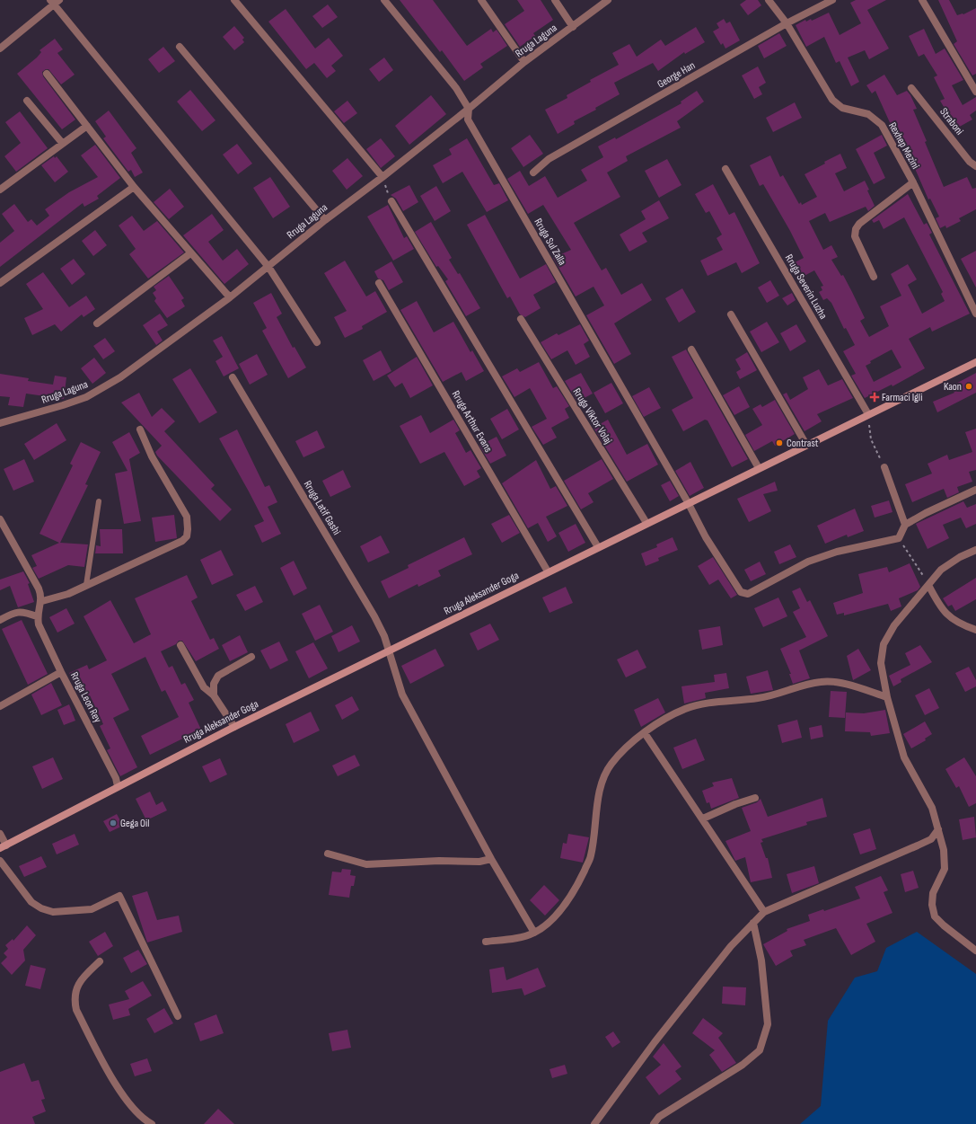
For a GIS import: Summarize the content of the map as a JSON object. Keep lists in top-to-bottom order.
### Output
{
  "streets": {
    "main road": ["Rruga Aleksander Goga"],
    "street": [
      "Rruga Laguna",
      "George Han",
      "Straboni",
      "Rexhep Mezini",
      "Rruga Sul Zalla",
      "Rruga Severin Luzha",
      "Rruga Viktor Volaj",
      "Rruga Arthur Evans",
      "Rruga Latif Gashi",
      "Rruga Leon Rey"
    ]
  },
  "crossings": [
    ["Rruga Laguna", "Rruga Sul Zalla"],
    ["George Han", "Rexhep Mezini"],
    ["Rruga Sul Zalla", "Rruga Aleksander Goga"],
    ["Rruga Severin Luzha", "Rruga Aleksander Goga"],
    ["Rruga Viktor Volaj", "Rruga Aleksander Goga"],
    ["Rruga Arthur Evans", "Rruga Aleksander Goga"],
    ["Rruga Latif Gashi", "Rruga Aleksander Goga"],
    ["Rruga Aleksander Goga", "Rruga Leon Rey"]
  ],
  "places": {
    "other": ["Kaon", "Contrast", "Gega Oil"],
    "health": ["Farmaci Igli"]
  }
}
